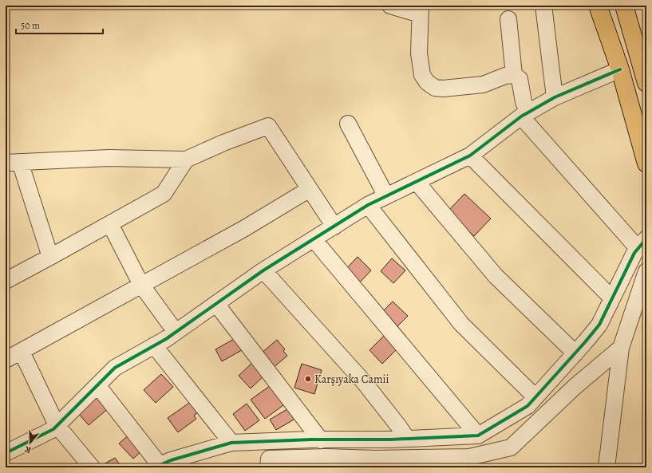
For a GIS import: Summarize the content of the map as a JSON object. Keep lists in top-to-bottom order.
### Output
{
  "places": ["Karşıyaka Camii"],
  "scale_bar": "50 m",
  "north": "bottom"
}
